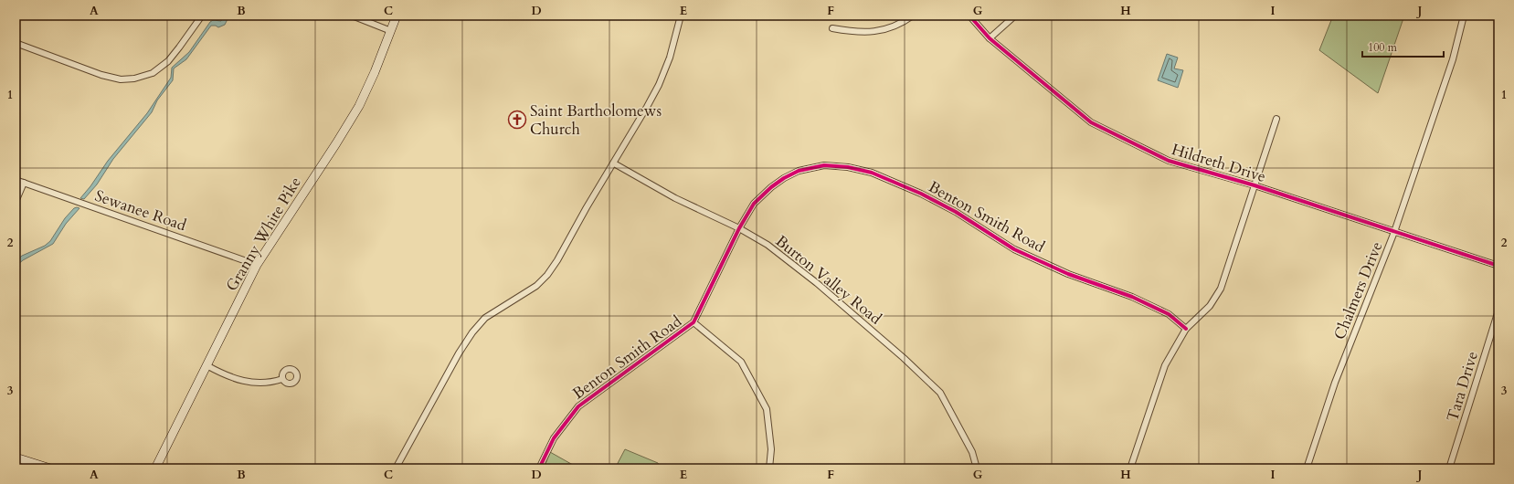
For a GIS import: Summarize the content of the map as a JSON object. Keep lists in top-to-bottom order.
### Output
{
  "streets": {
    "main road": ["Granny White Pike"],
    "street": [
      "Hildreth Drive",
      "Sewanee Road",
      "Benton Smith Road",
      "Burton Valley Road",
      "Chalmers Drive",
      "Tara Drive"
    ]
  },
  "crossings": [
    ["Hildreth Drive", "Chalmers Drive"],
    ["Sewanee Road", "Granny White Pike"],
    ["Benton Smith Road", "Burton Valley Road"]
  ],
  "places": {
    "church": ["Saint Bartholomews Church"]
  },
  "scale_bar": "100 m",
  "grid": {
    "columns": [
      "A",
      "B",
      "C",
      "D",
      "E",
      "F",
      "G",
      "H",
      "I",
      "J"
    ],
    "rows": ["1", "2", "3"]
  }
}
